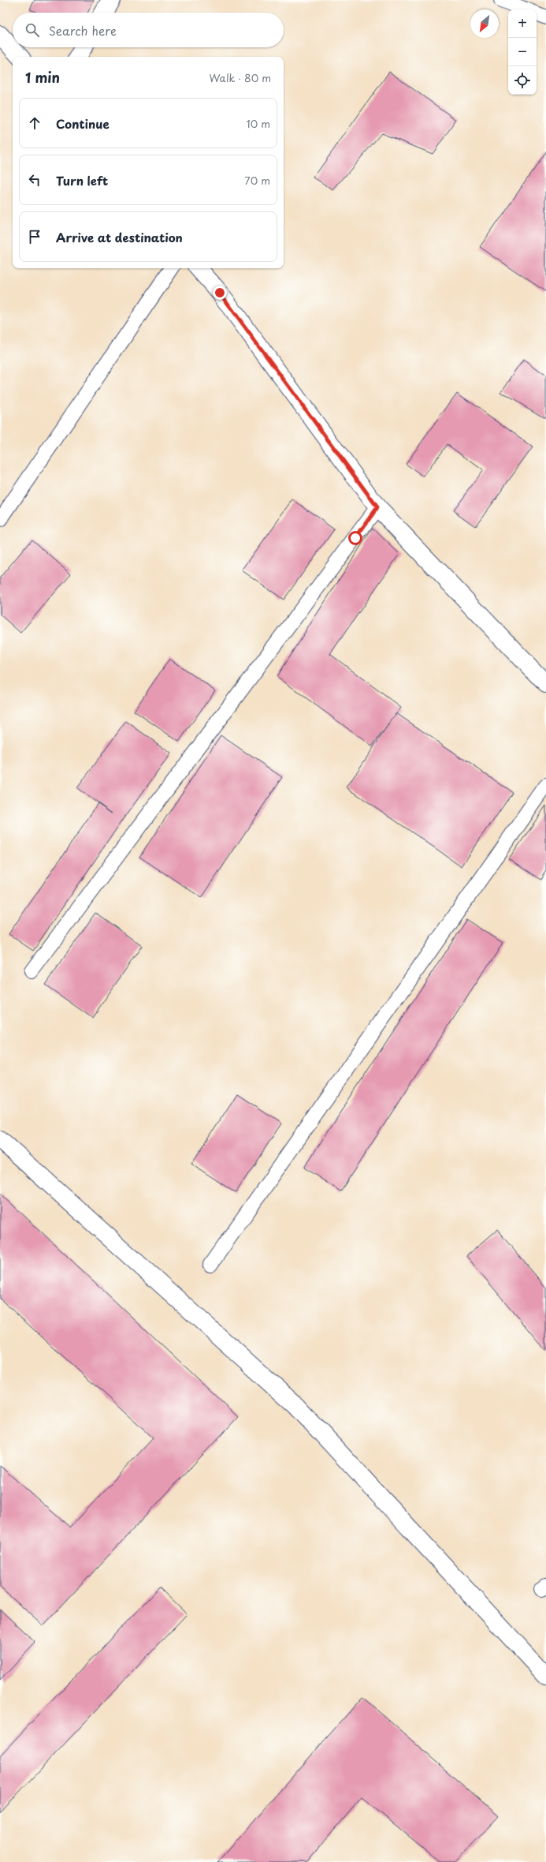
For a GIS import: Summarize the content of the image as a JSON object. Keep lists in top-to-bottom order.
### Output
{
  "north": "bottom left",
  "page": {
    "map_buttons": ["+", "−"],
    "search": "Search here",
    "heading": ["1 min", "Walk · 80 m"],
    "list": [
      ["Continue", "10 m"],
      ["Turn left", "70 m"],
      "Arrive at destination"
    ]
  }
}
